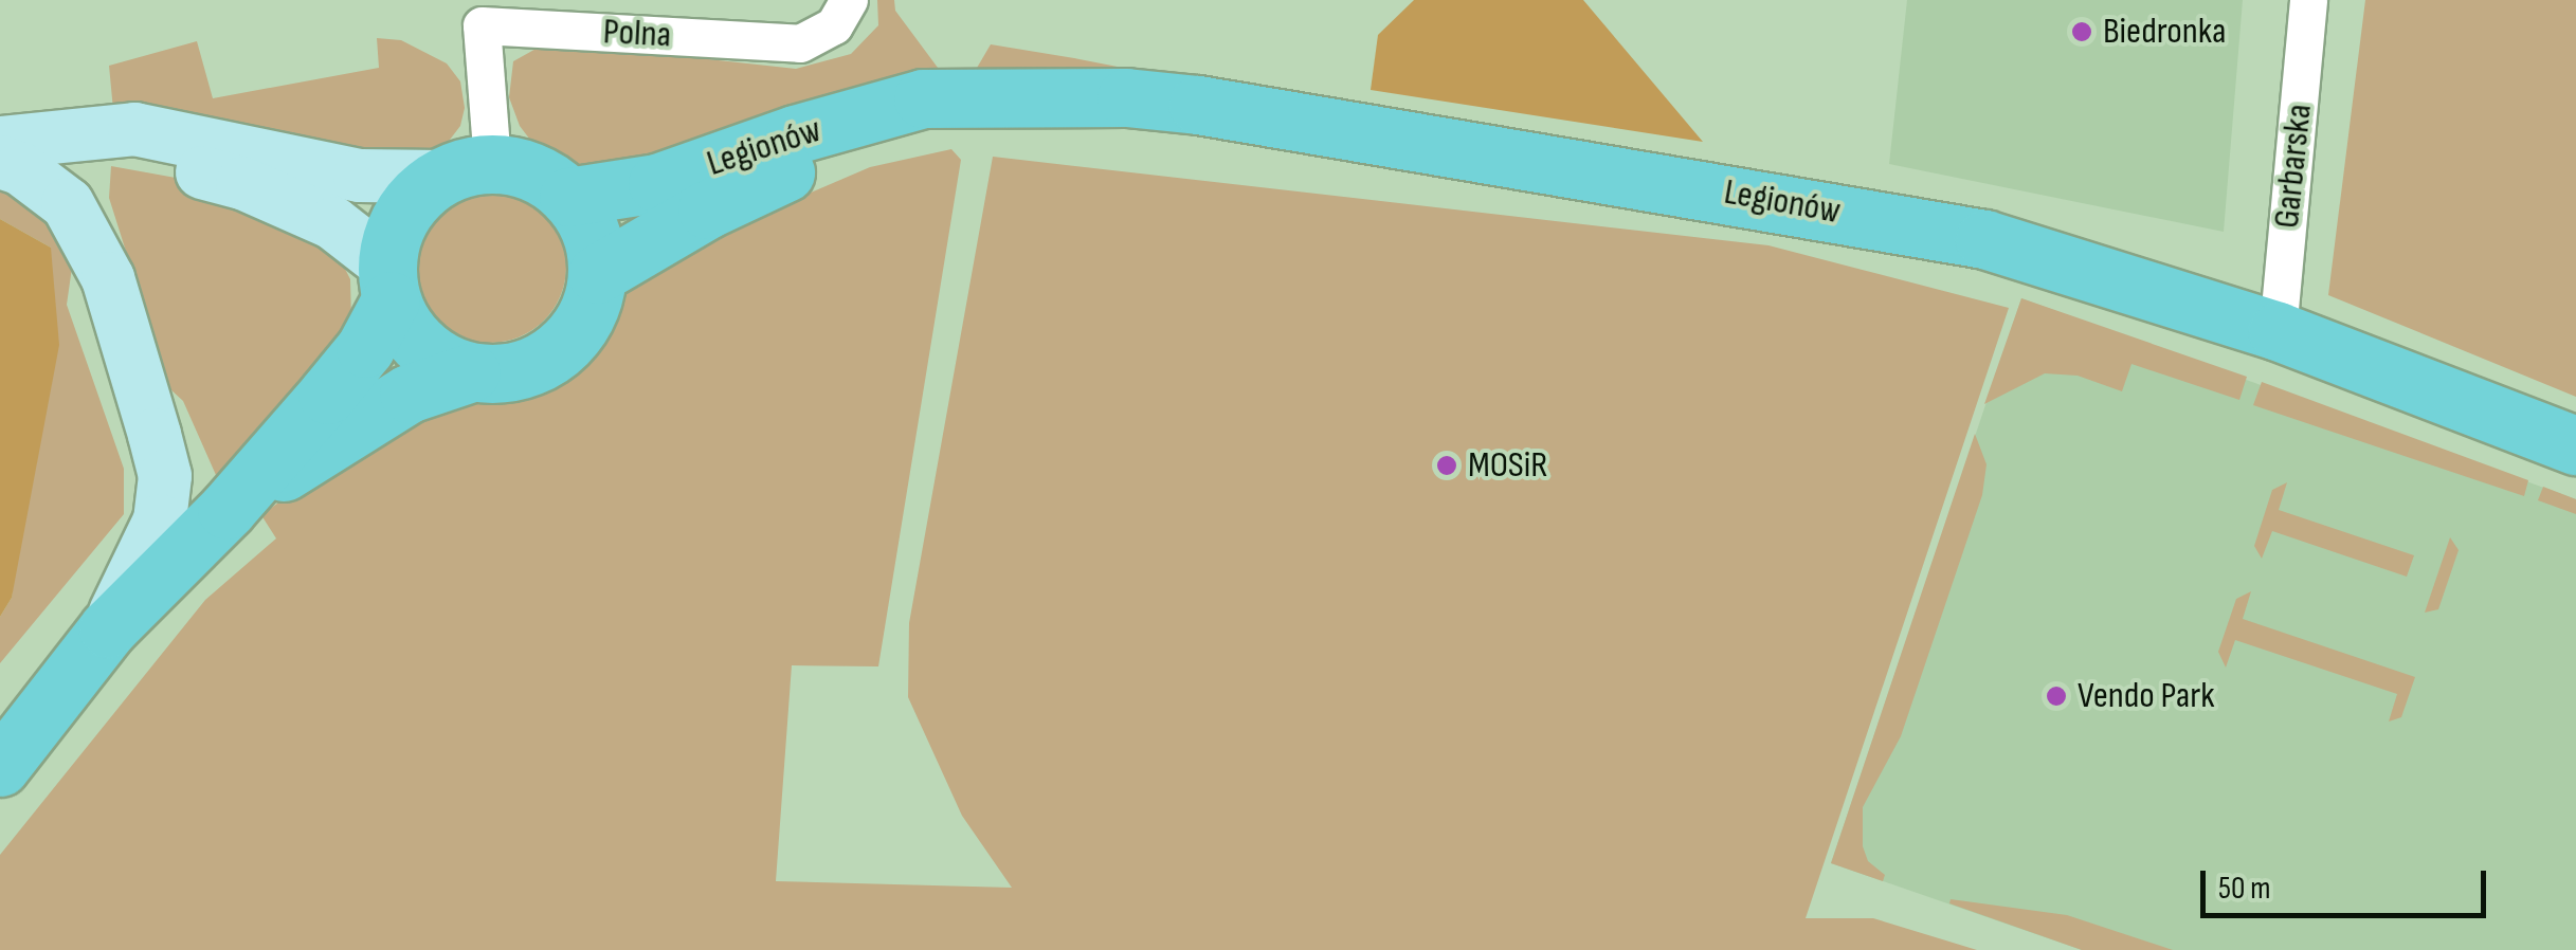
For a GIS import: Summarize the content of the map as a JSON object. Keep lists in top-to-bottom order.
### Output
{
  "streets": {
    "main road": ["Legionów"],
    "street": ["Polna", "Garbarska"]
  },
  "crossings": [
    ["Polna", "Legionów"],
    ["Legionów", "Garbarska"]
  ],
  "places": ["Biedronka", "MOSiR", "Vendo Park"],
  "scale_bar": "50 m"
}
